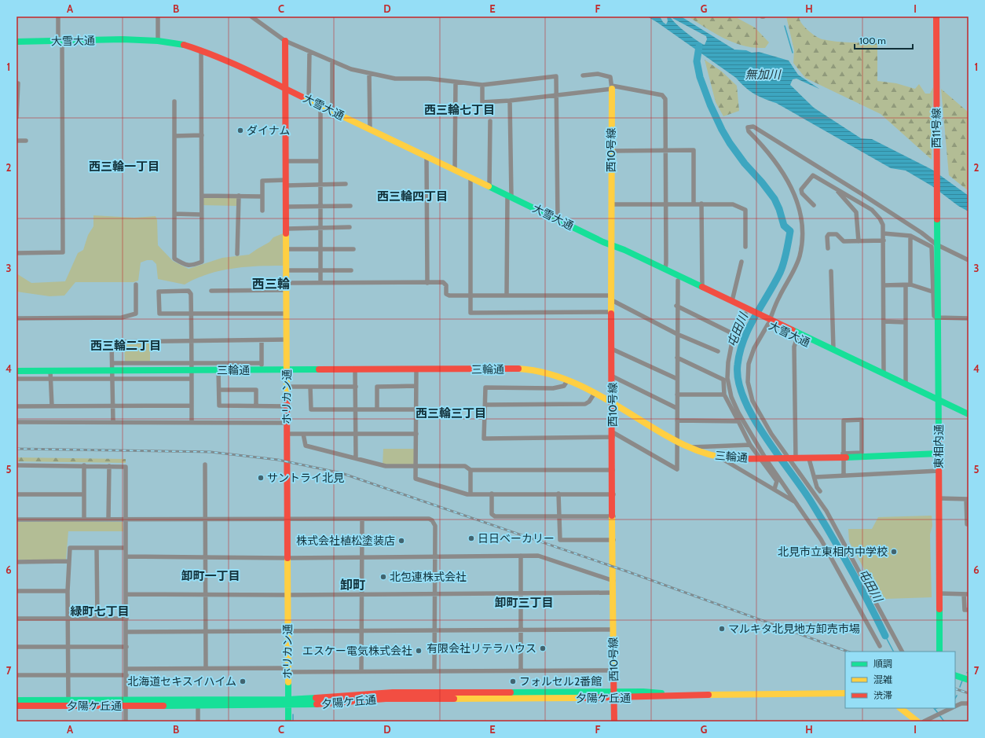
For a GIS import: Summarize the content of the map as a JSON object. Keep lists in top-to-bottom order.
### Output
{
  "streets": {
    "main road": [
      "大雪大通",
      "西11号線",
      "西10号線",
      "三輪通",
      "ホリカン通",
      "東相内通",
      "夕陽ケ丘通"
    ]
  },
  "crossings": [
    ["大雪大通", "西10号線"],
    ["大雪大通", "ホリカン通"],
    ["大雪大通", "東相内通"],
    ["西11号線", "東相内通"],
    ["西10号線", "三輪通"],
    ["西10号線", "夕陽ケ丘通"],
    ["三輪通", "ホリカン通"],
    ["三輪通", "東相内通"],
    ["ホリカン通", "夕陽ケ丘通"]
  ],
  "districts": [
    "西三輪七丁目",
    "西三輪一丁目",
    "西三輪四丁目",
    "西三輪",
    "西三輪二丁目",
    "西三輪三丁目",
    "卸町一丁目",
    "卸町",
    "卸町三丁目",
    "緑町七丁目"
  ],
  "water": ["無加川", "屯田川"],
  "places": [
    "ダイナム",
    "サントライ北見",
    "日日ベーカリー",
    "株式会社植松塗装店",
    "北見市立東相内中学校",
    "北包連株式会社",
    "マルキタ北見地方卸売市場",
    "有限会社リテラハウス",
    "エスケー電気株式会社",
    "北海道セキスイハイム",
    "フォルセル2番館"
  ],
  "legend": ["順調", "混雑", "渋滞"],
  "scale_bar": "100 m",
  "grid": {
    "columns": [
      "A",
      "B",
      "C",
      "D",
      "E",
      "F",
      "G",
      "H",
      "I"
    ],
    "rows": [
      "1",
      "2",
      "3",
      "4",
      "5",
      "6",
      "7"
    ]
  }
}
